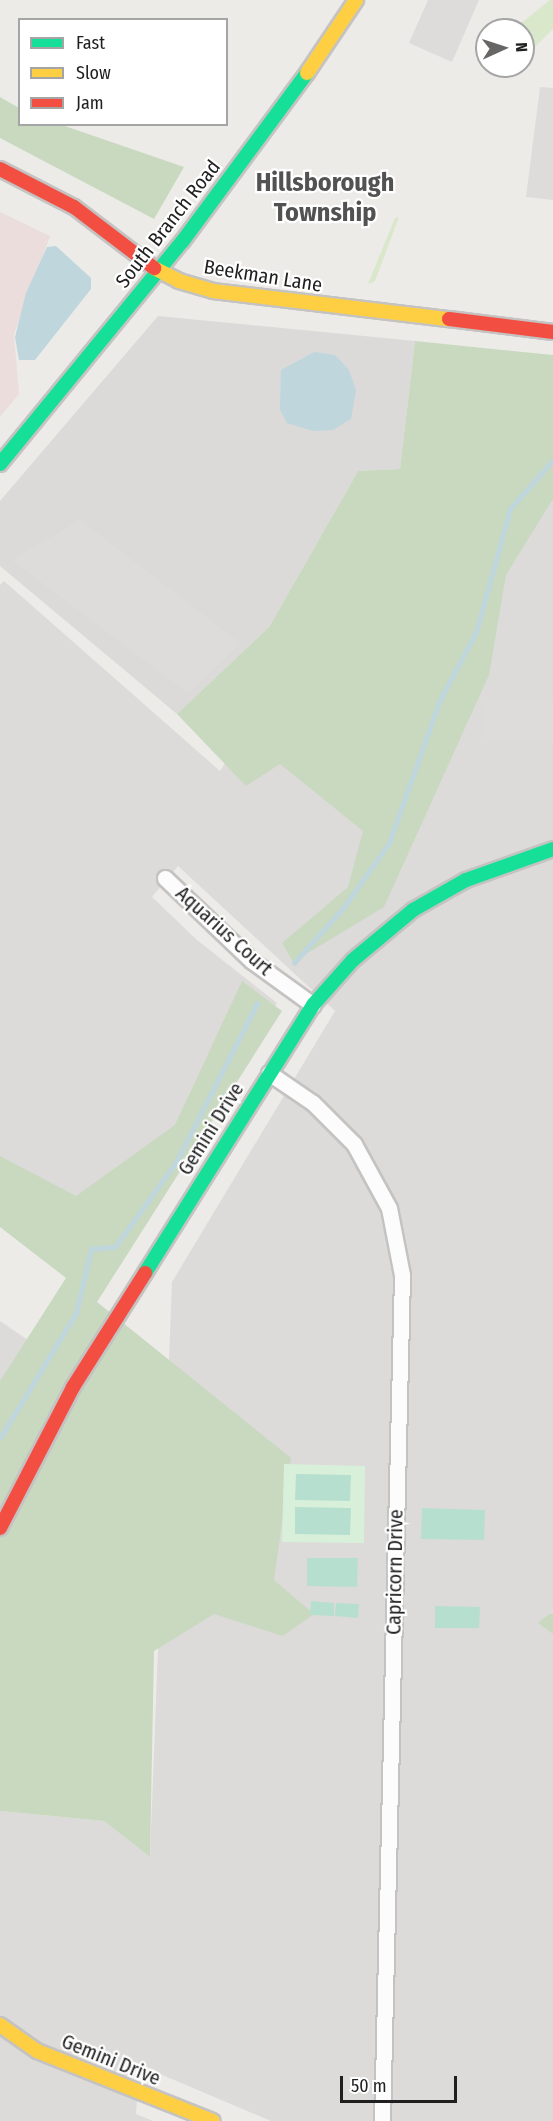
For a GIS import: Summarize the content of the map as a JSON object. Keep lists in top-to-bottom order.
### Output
{
  "streets": {
    "street": [
      "South Branch Road",
      "Beekman Lane",
      "Aquarius Court",
      "Gemini Drive",
      "Capricorn Drive"
    ]
  },
  "crossings": [
    ["South Branch Road", "Beekman Lane"],
    ["Aquarius Court", "Gemini Drive"],
    ["Gemini Drive", "Capricorn Drive"]
  ],
  "districts": ["Hillsborough Township"],
  "legend": ["Fast", "Slow", "Jam"],
  "scale_bar": "50 m",
  "north": "right"
}
